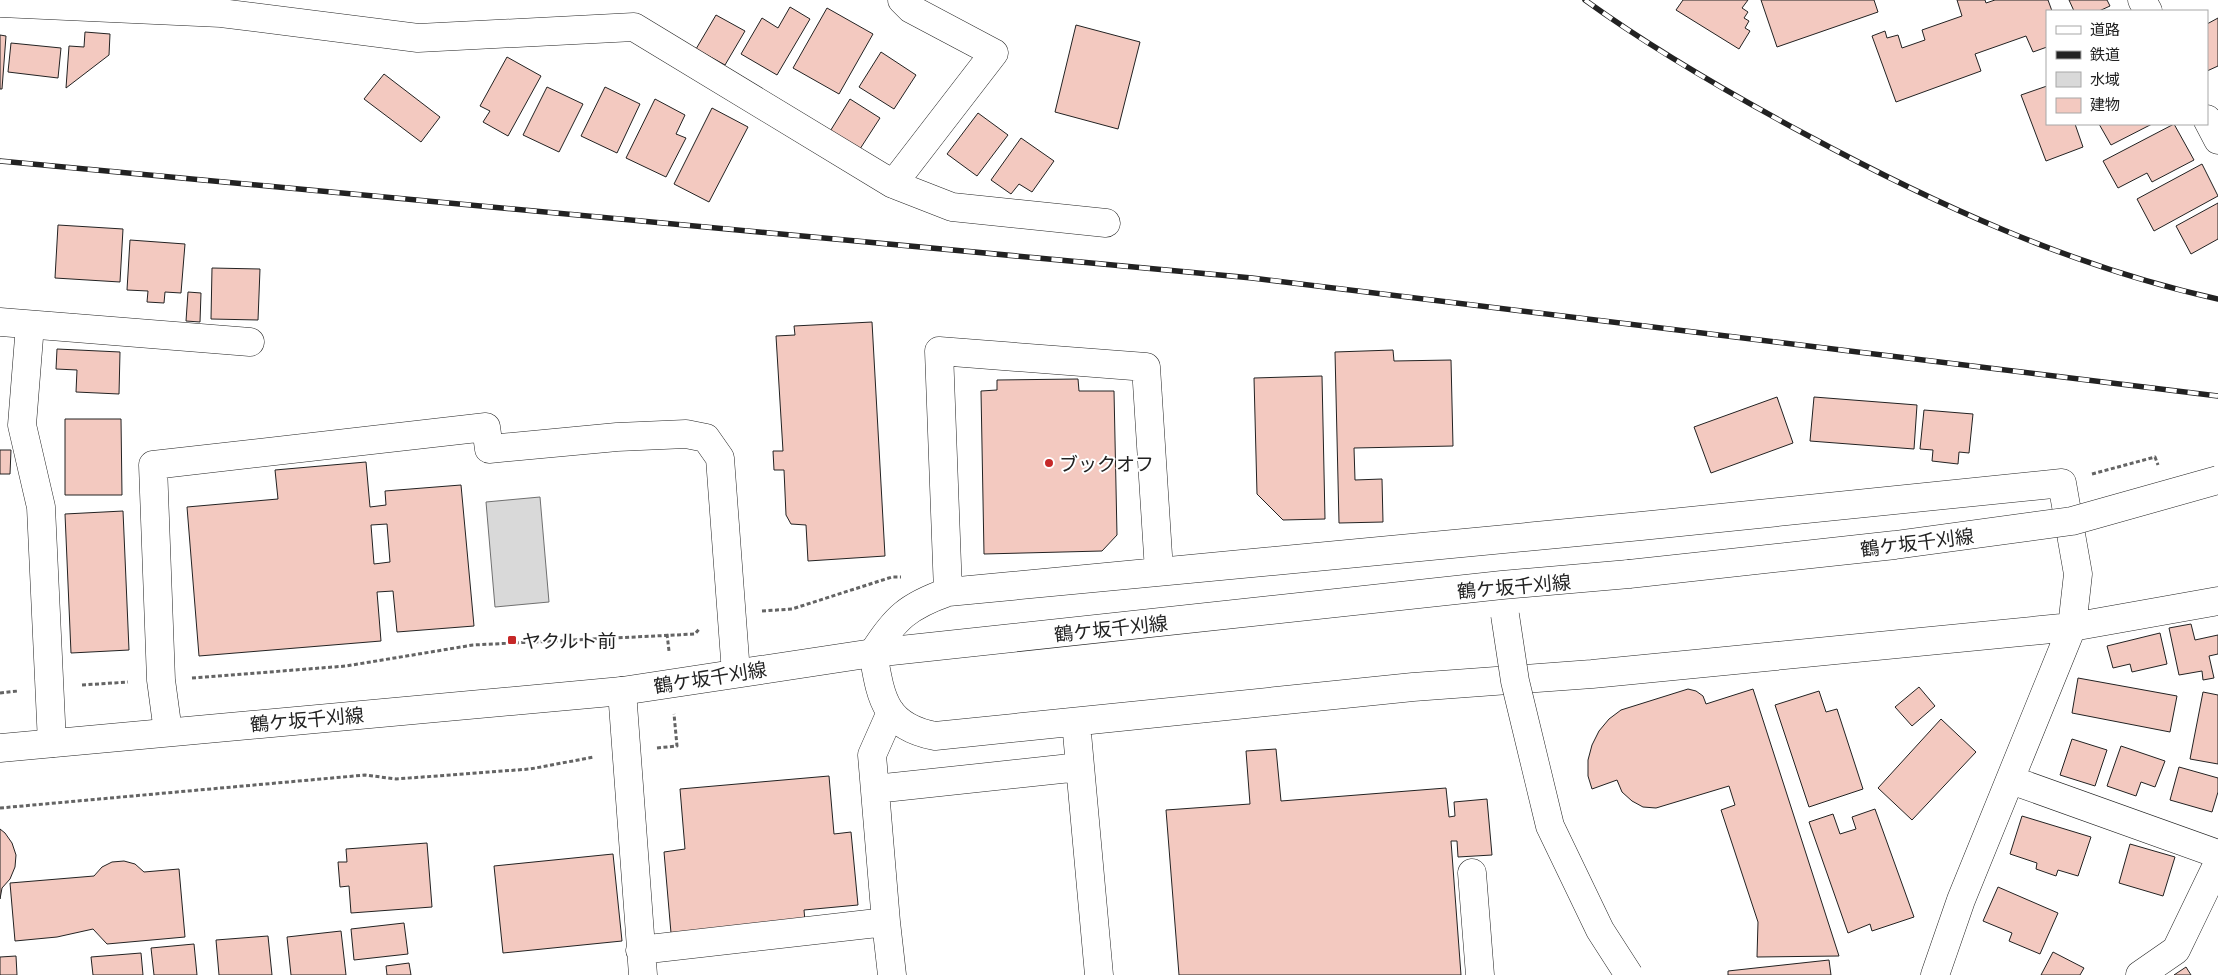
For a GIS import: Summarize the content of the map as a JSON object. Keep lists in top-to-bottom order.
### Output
{
  "streets": {
    "street": ["鶴ケ坂千刈線"]
  },
  "places": {
    "other": ["ブックオフ"],
    "transit": ["ヤクルト前"]
  },
  "legend": [
    "道路",
    "鉄道",
    "水域",
    "建物"
  ]
}
